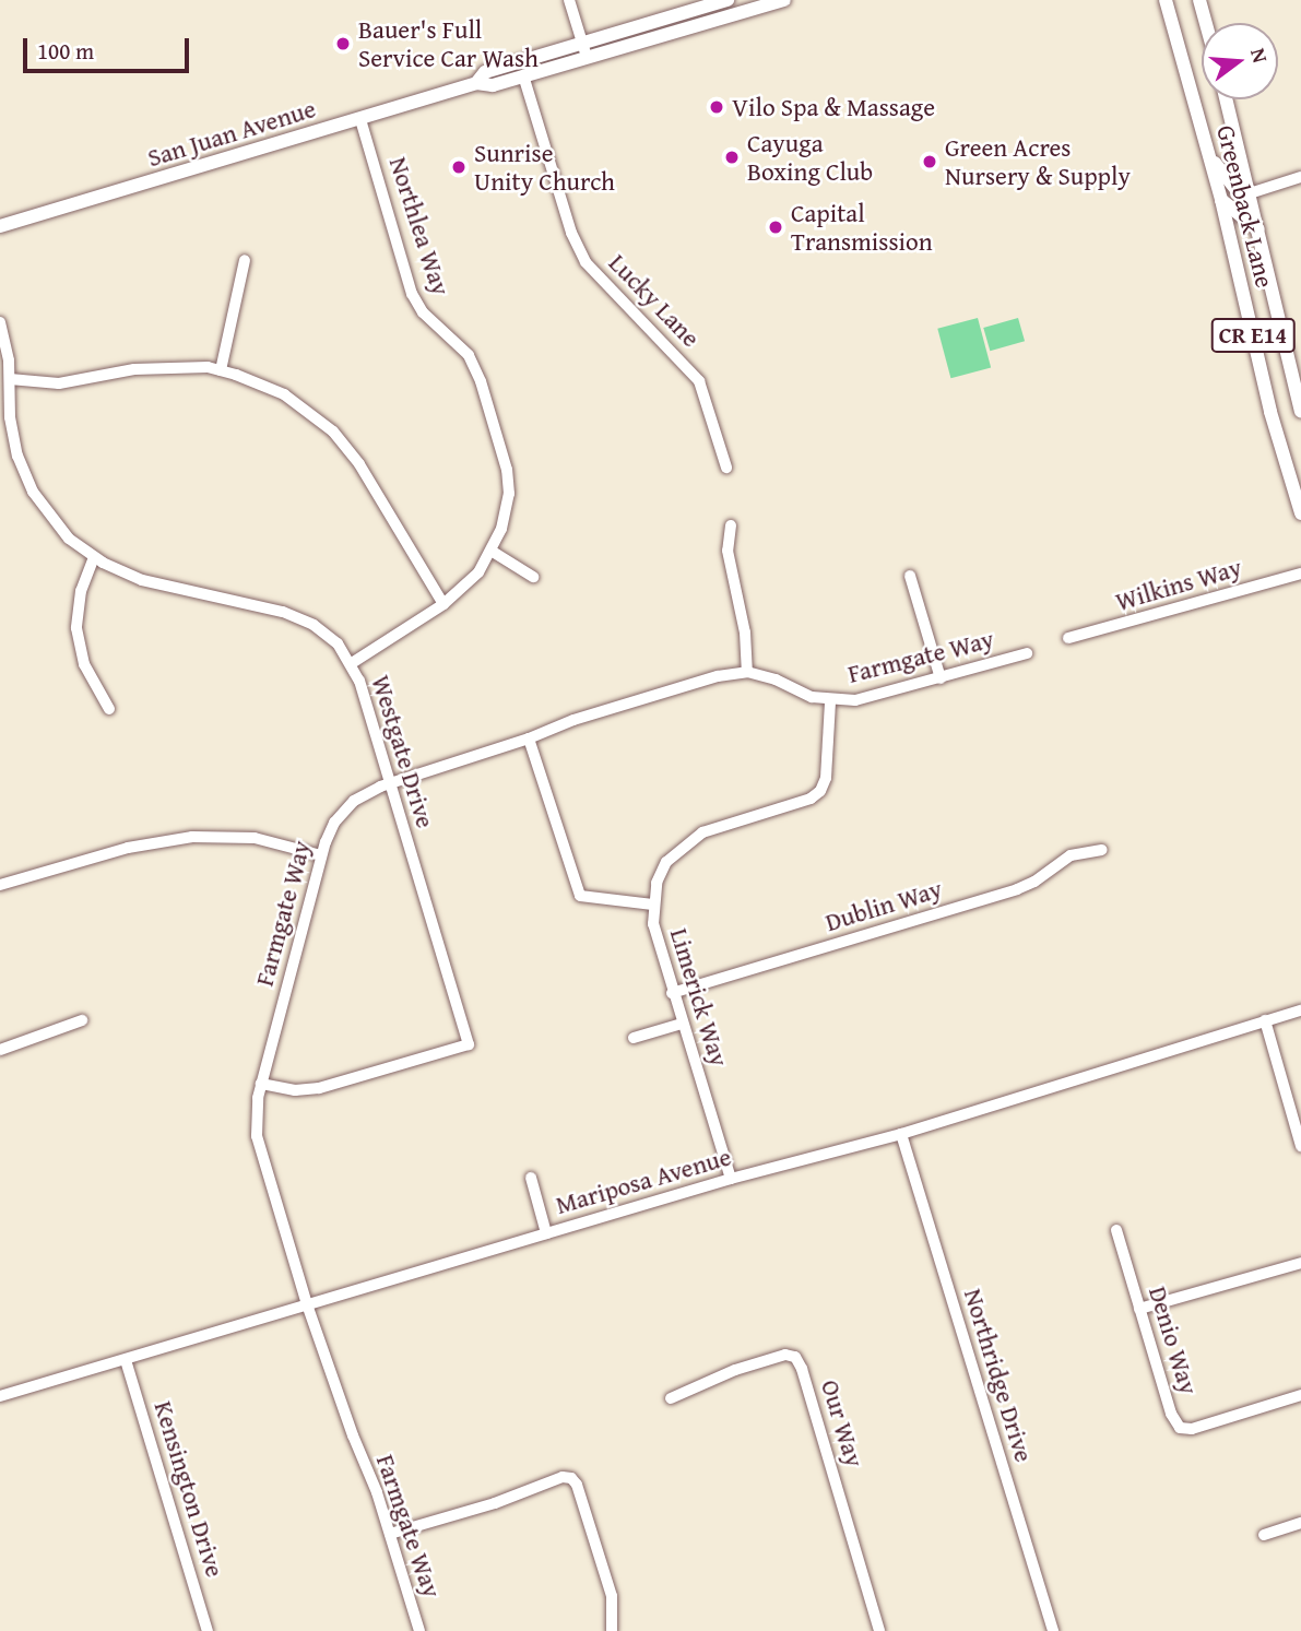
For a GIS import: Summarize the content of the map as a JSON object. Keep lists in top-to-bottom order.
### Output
{
  "streets": {
    "main road": ["San Juan Avenue", "Greenback Lane", "CR E14"],
    "street": [
      "Northlea Way",
      "Lucky Lane",
      "Wilkins Way",
      "Farmgate Way",
      "Westgate Drive",
      "Dublin Way",
      "Limerick Way",
      "Mariposa Avenue",
      "Denio Way",
      "Northridge Drive",
      "Our Way",
      "Kensington Drive"
    ]
  },
  "crossings": [
    ["San Juan Avenue", "Northlea Way"],
    ["San Juan Avenue", "Lucky Lane"],
    ["Northlea Way", "Westgate Drive"],
    ["Farmgate Way", "Westgate Drive"],
    ["Farmgate Way", "Limerick Way"],
    ["Farmgate Way", "Mariposa Avenue"],
    ["Dublin Way", "Limerick Way"],
    ["Limerick Way", "Mariposa Avenue"],
    ["Mariposa Avenue", "Northridge Drive"],
    ["Mariposa Avenue", "Kensington Drive"]
  ],
  "places": [
    "Bauer's Full Service Car Wash",
    "Vilo Spa & Massage",
    "Cayuga Boxing Club",
    "Green Acres Nursery & Supply",
    "Sunrise Unity Church",
    "Capital Transmission"
  ],
  "scale_bar": "100 m",
  "north": "right"
}
